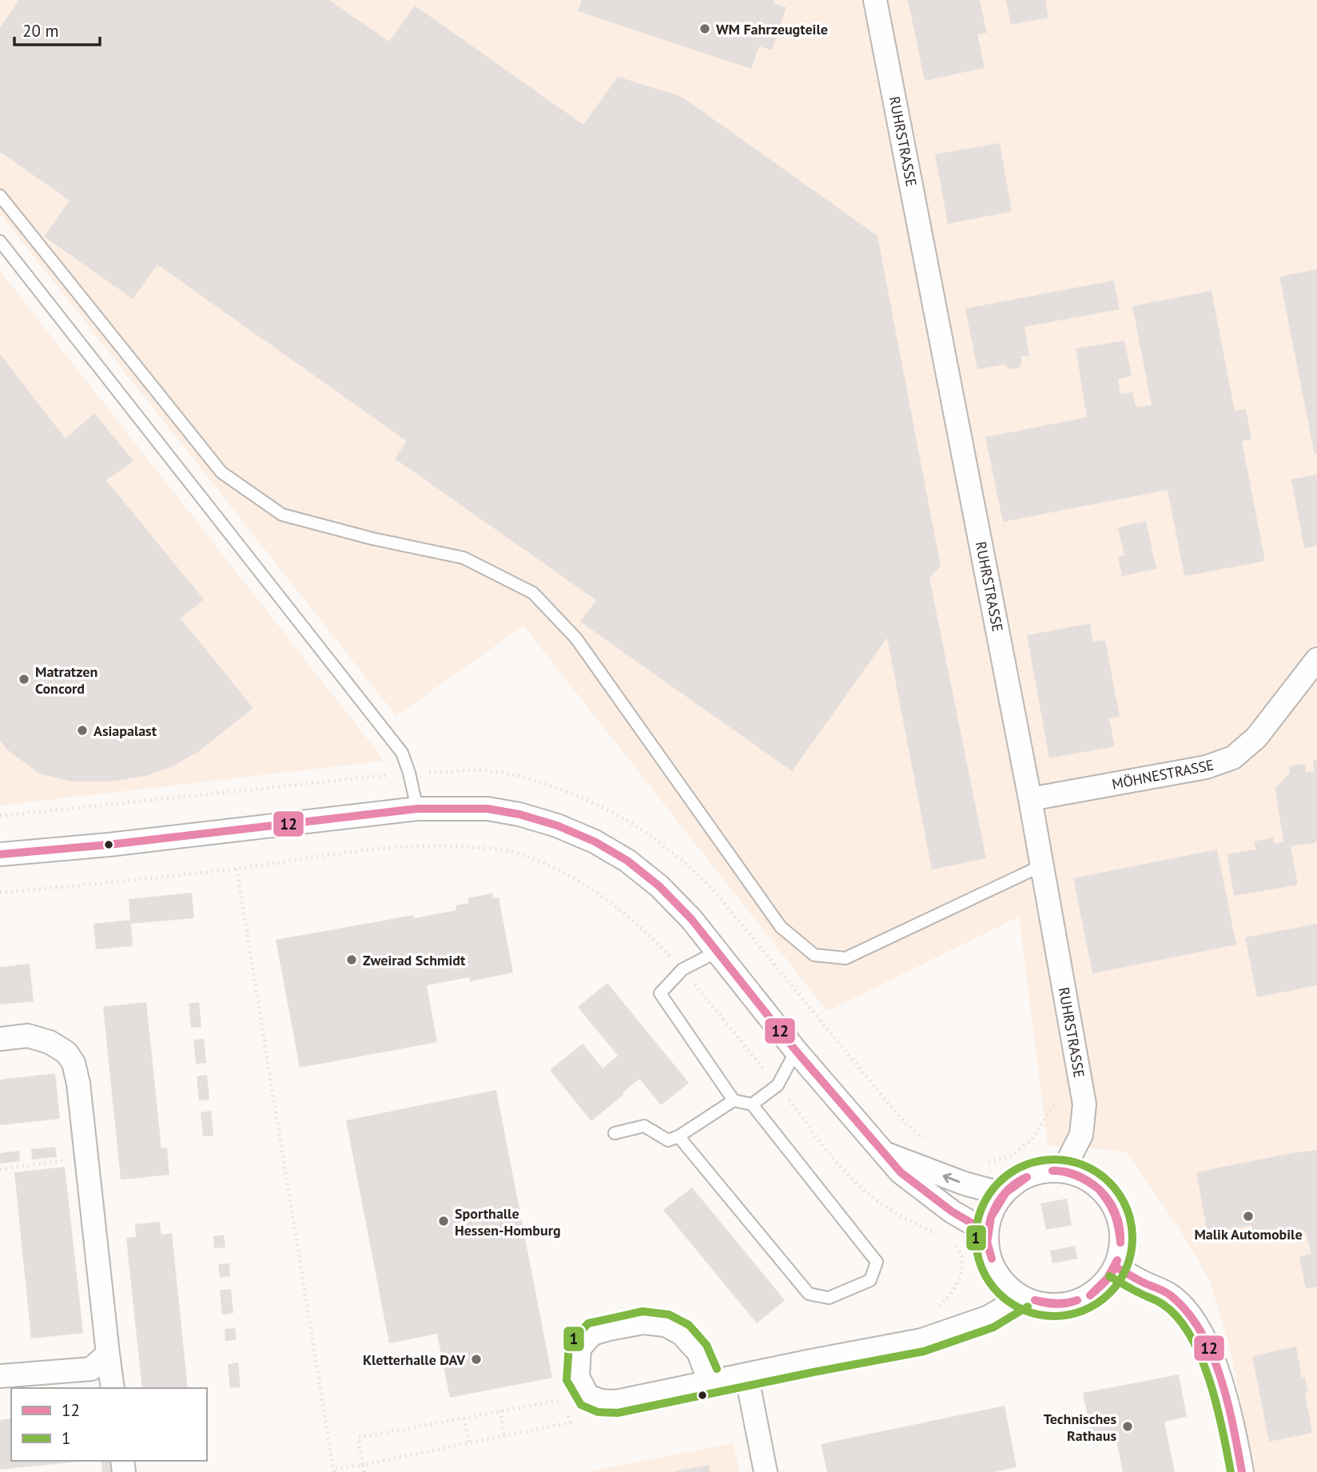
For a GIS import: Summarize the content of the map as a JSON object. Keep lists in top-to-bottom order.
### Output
{
  "streets": {
    "street": ["RUHRSTRASSE", "MÖHNESTRASSE"]
  },
  "crossings": [
    ["RUHRSTRASSE", "MÖHNESTRASSE"]
  ],
  "places": [
    "WM Fahrzeugteile",
    "Matratzen Concord",
    "Asiapalast",
    "Zweirad Schmidt",
    "Malik Automobile",
    "Sporthalle Hessen-Homburg",
    "Kletterhalle DAV",
    "Technisches Rathaus"
  ],
  "lines": ["transit line 12", "transit line 1"],
  "legend": ["12", "1"],
  "scale_bar": "20 m"
}
